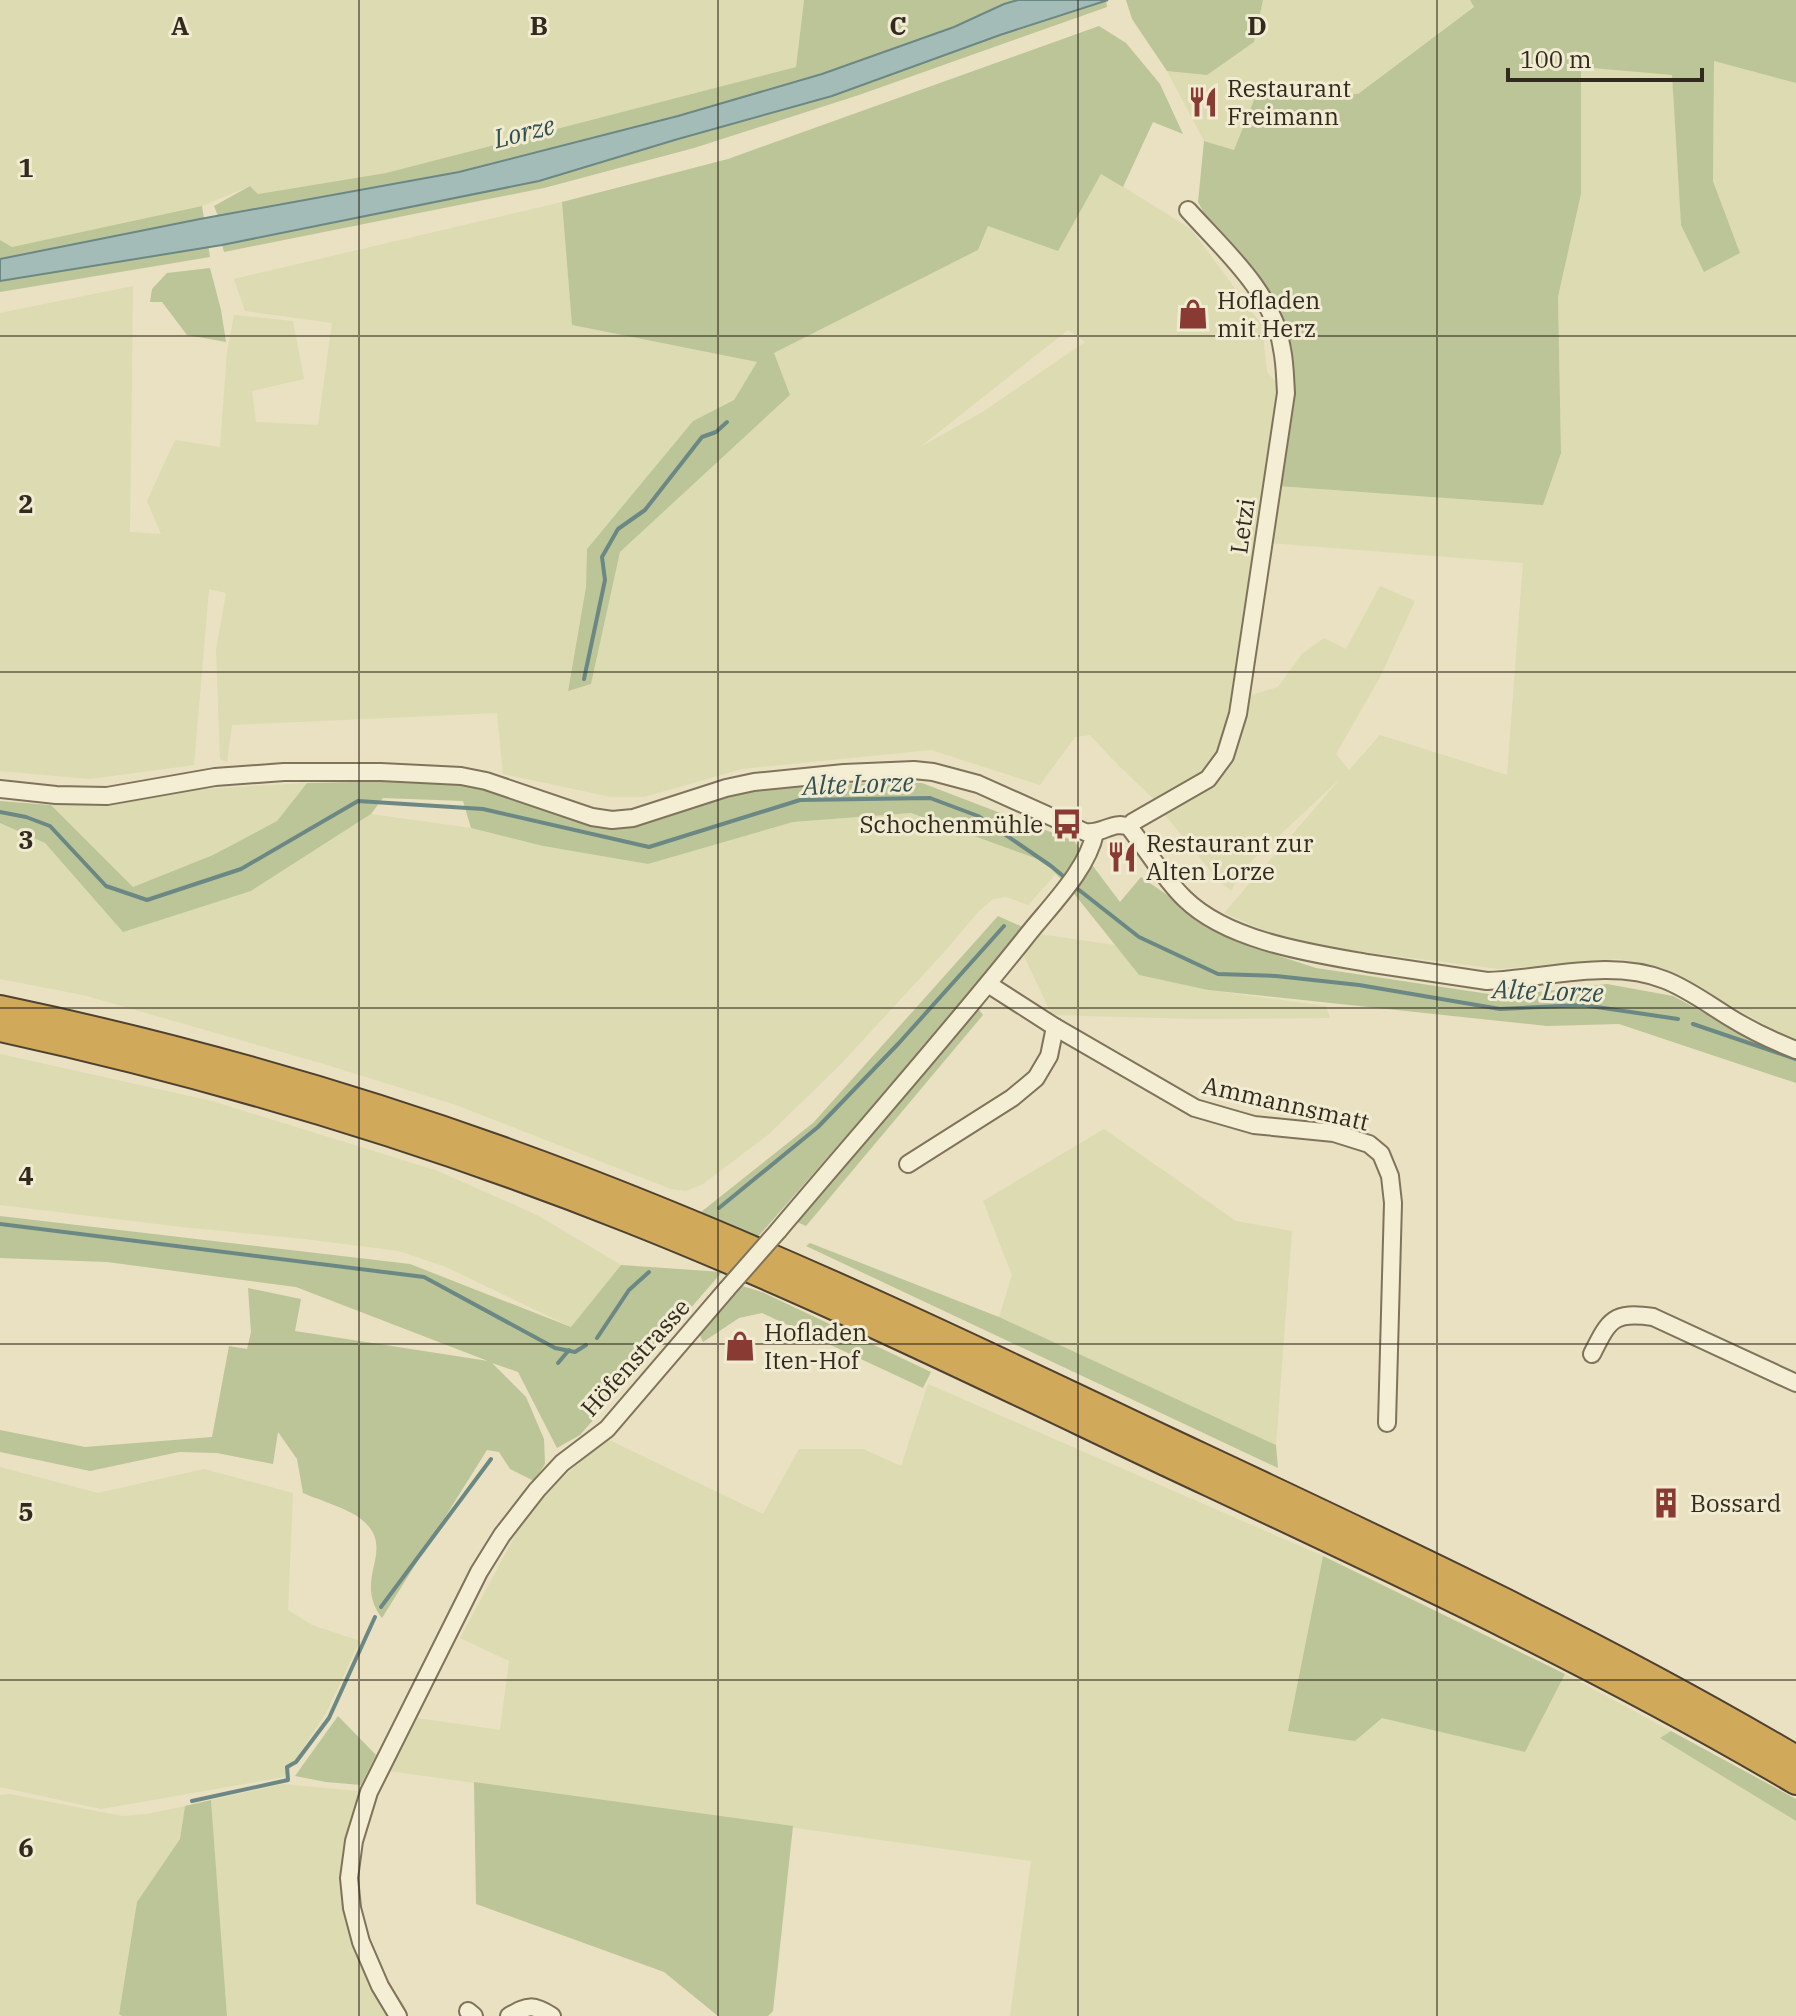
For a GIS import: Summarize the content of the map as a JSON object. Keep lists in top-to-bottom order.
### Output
{
  "streets": {
    "street": ["Letzi", "Ammannsmatt", "Höfenstrasse"]
  },
  "crossings": [
    ["Ammannsmatt", "Höfenstrasse"]
  ],
  "water": ["Lorze", "Alte Lorze"],
  "places": {
    "restaurant": ["Restaurant Freimann", "Restaurant zur Alten Lorze"],
    "shop": ["Hofladen mit Herz", "Hofladen Iten-Hof"],
    "bus stop": ["Schochenmühle"],
    "building": ["Bossard"]
  },
  "scale_bar": "100 m",
  "grid": {
    "columns": [
      "A",
      "B",
      "C",
      "D"
    ],
    "rows": [
      "1",
      "2",
      "3",
      "4",
      "5",
      "6"
    ]
  }
}
